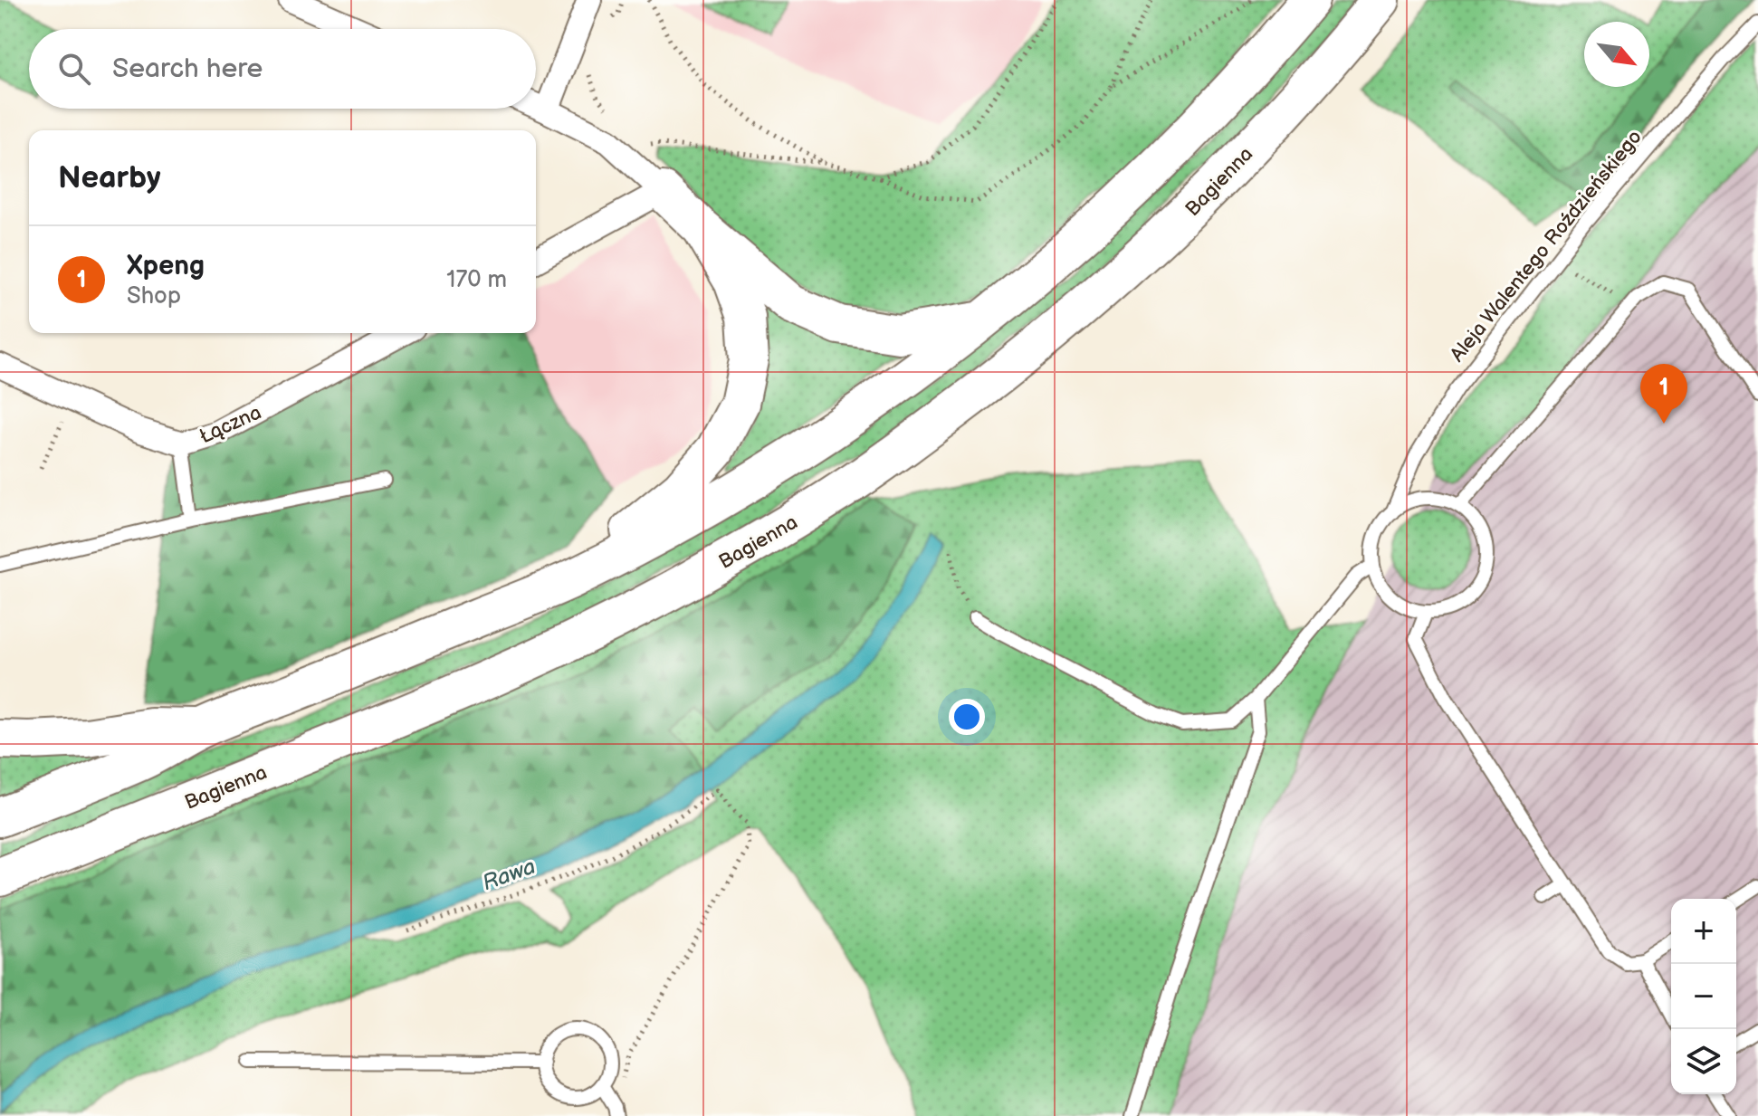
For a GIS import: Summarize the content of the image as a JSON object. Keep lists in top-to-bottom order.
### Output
{
  "streets": {
    "main road": ["Bagienna"],
    "street": ["Łączna"],
    "lane": ["Aleja Walentego Roździeńskiego"]
  },
  "water": ["Rawa"],
  "north": "bottom right",
  "page": {
    "search": "Search here",
    "heading": "Nearby",
    "list": [
      {
        "mark": "1",
        "name": "Xpeng",
        "note": "Shop",
        "value": "170 m"
      }
    ],
    "pins": "1",
    "map_buttons": ["+", "−"]
  }
}
